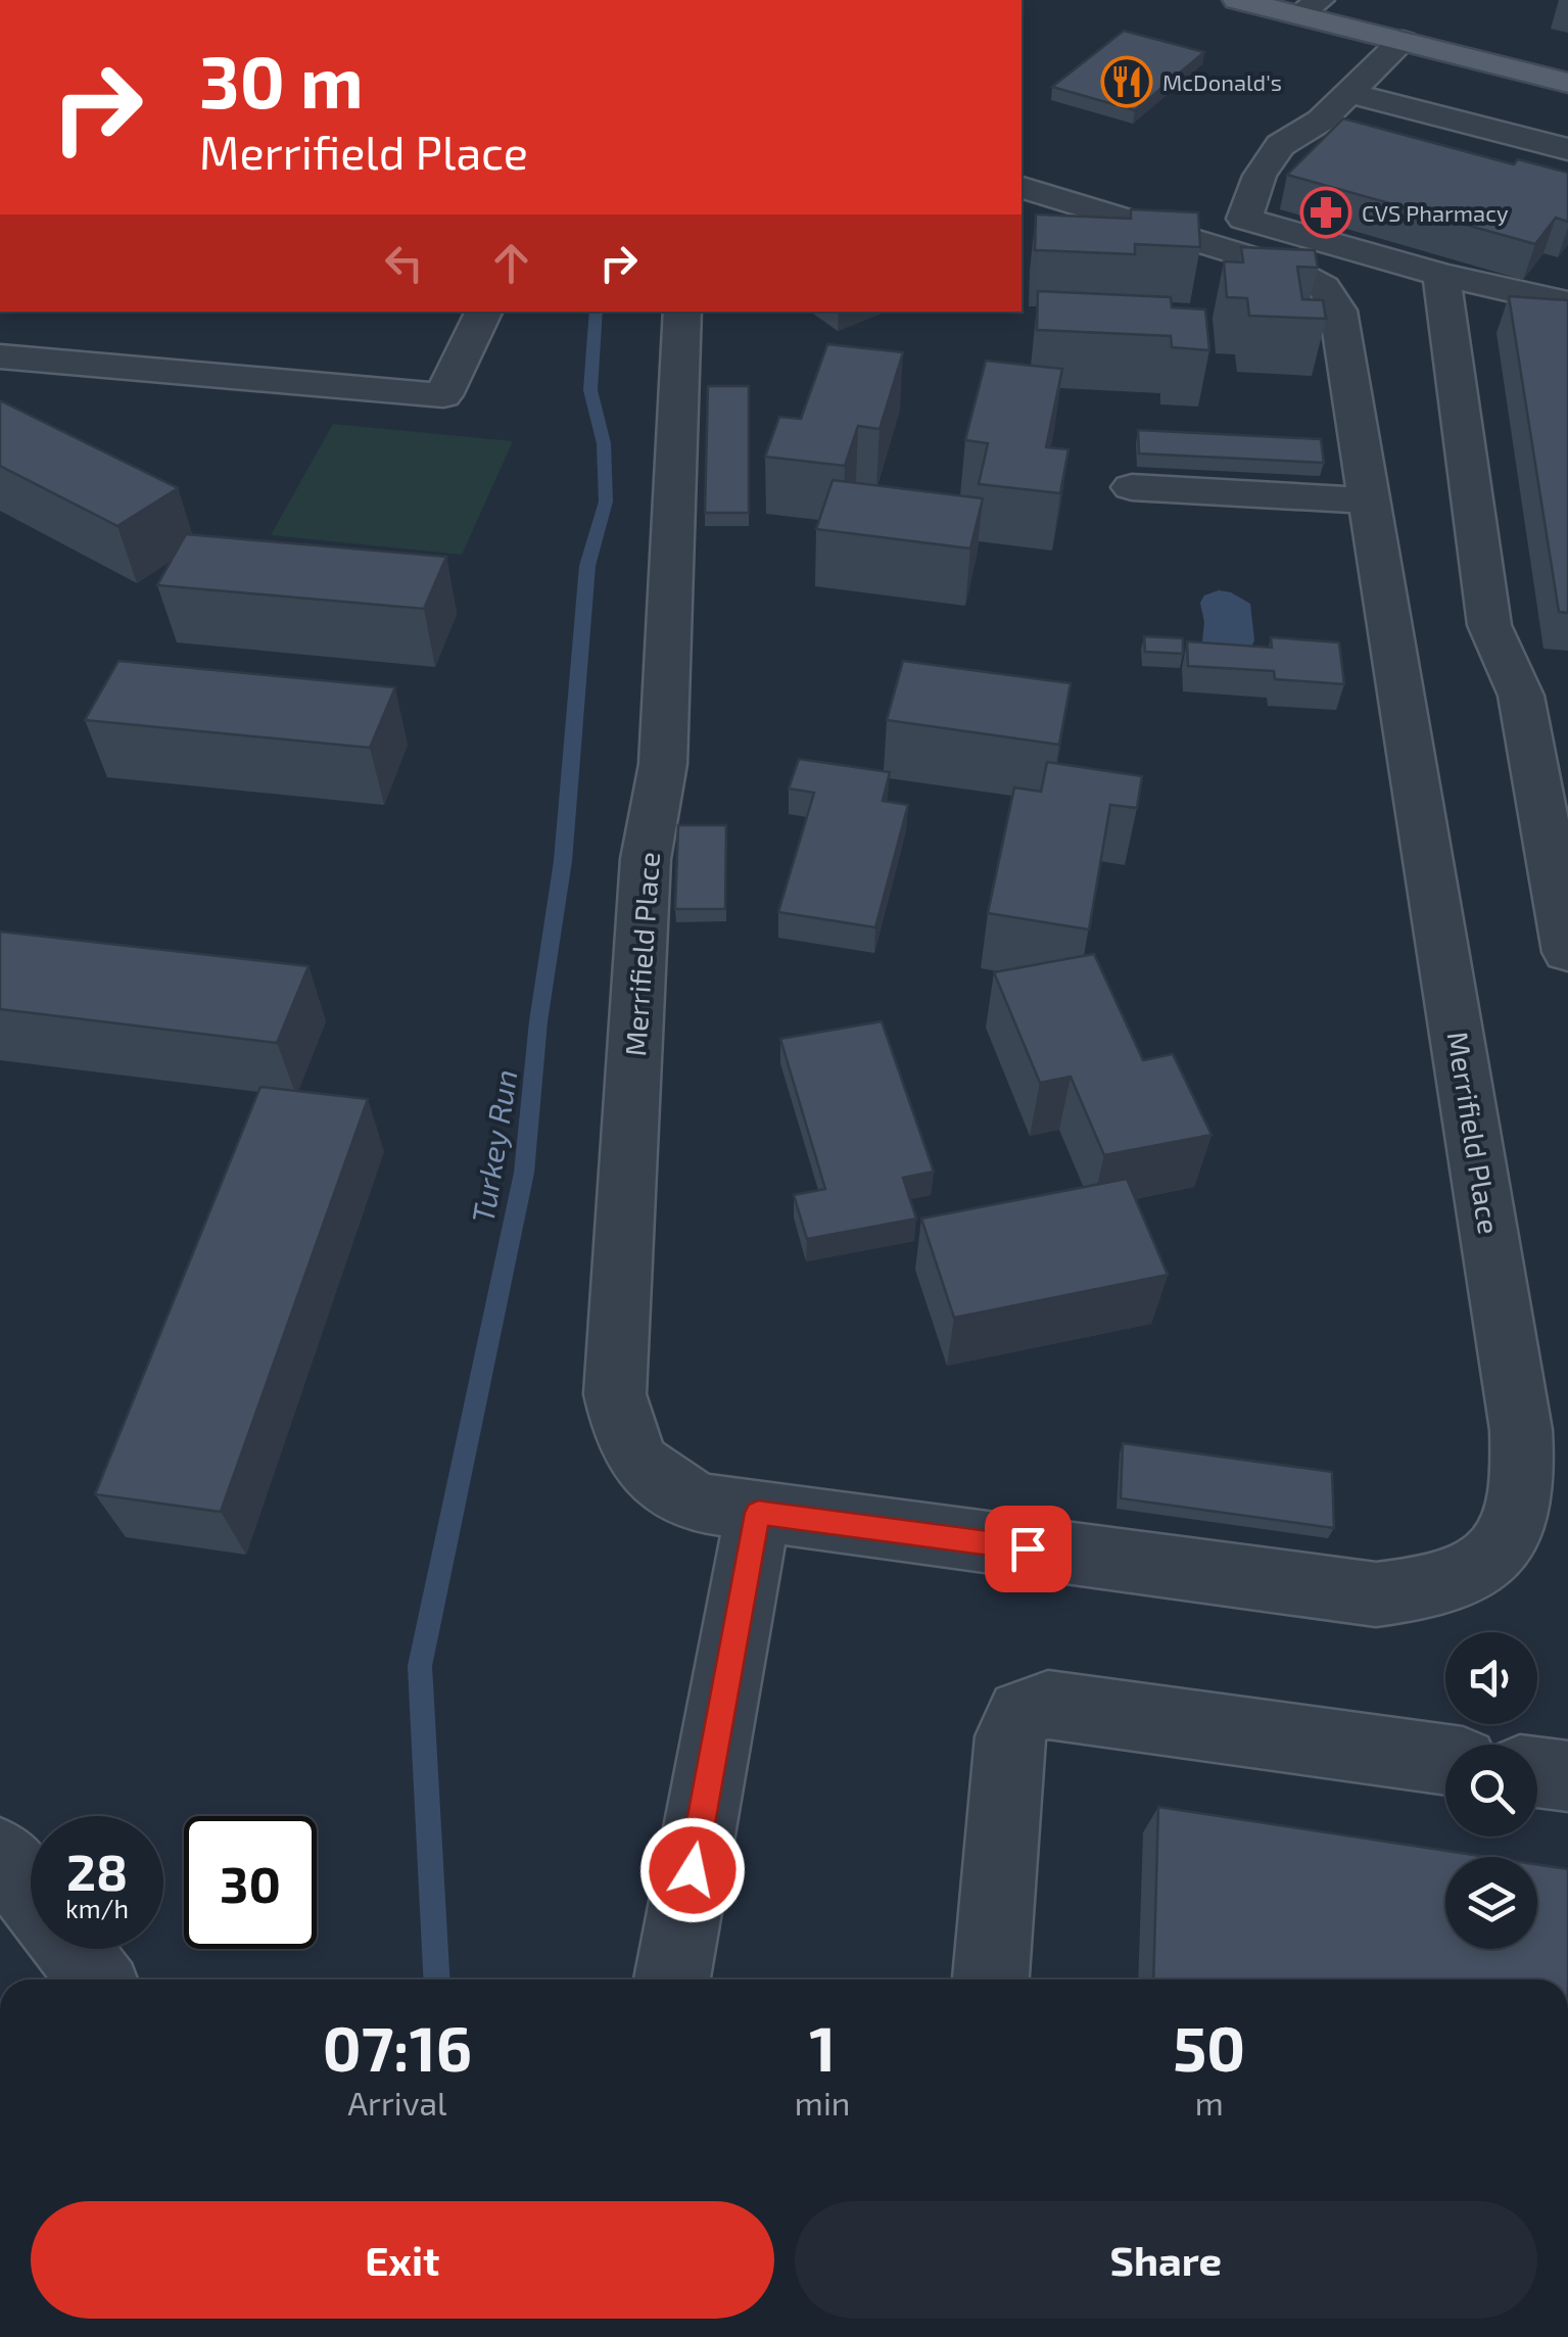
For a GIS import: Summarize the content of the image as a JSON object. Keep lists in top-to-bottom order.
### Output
{
  "streets": {
    "street": ["Merrifield Place"]
  },
  "water": ["Turkey Run"],
  "places": {
    "restaurant": ["McDonald's"],
    "pharmacy": ["CVS Pharmacy"]
  },
  "page": {
    "turn": ["30 m", "Merrifield Place"],
    "speed": "28 km/h",
    "limit": "30",
    "eta": [
      "07:16",
      "Arrival",
      "1",
      "min",
      "50",
      "m"
    ],
    "buttons": ["Exit", "Share"]
  }
}
